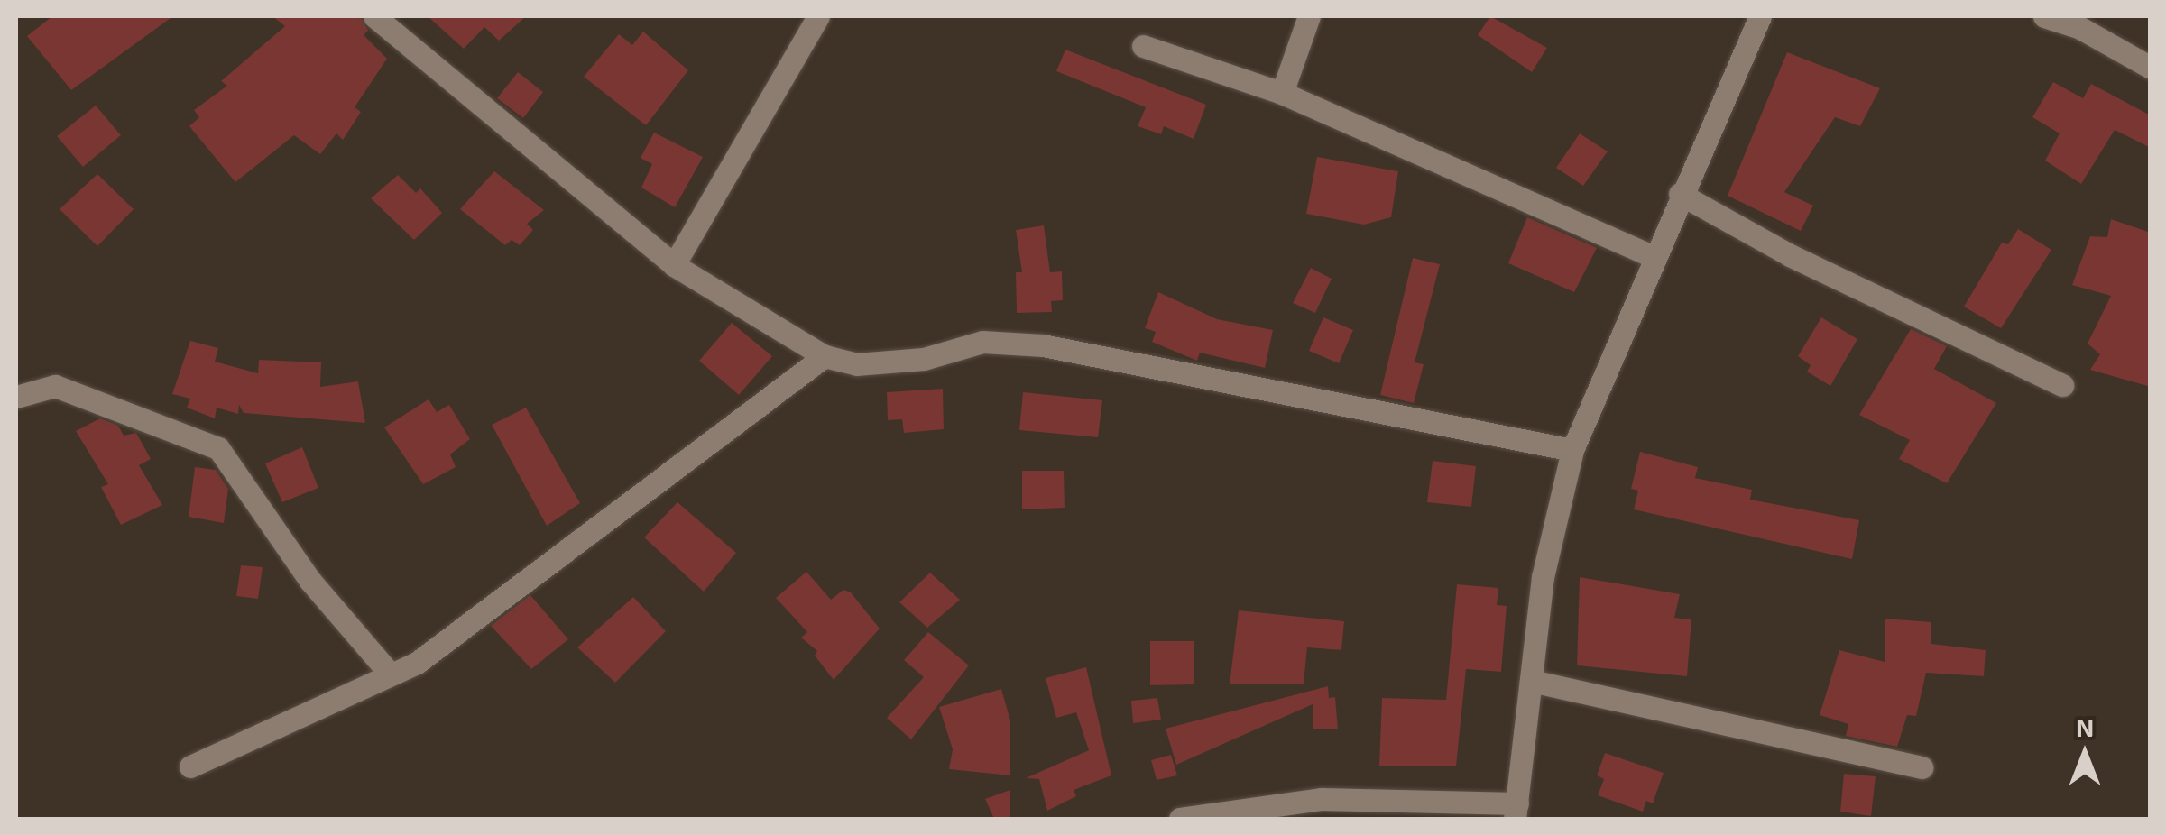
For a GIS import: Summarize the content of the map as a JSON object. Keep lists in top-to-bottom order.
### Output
{
  "north": "top"
}
